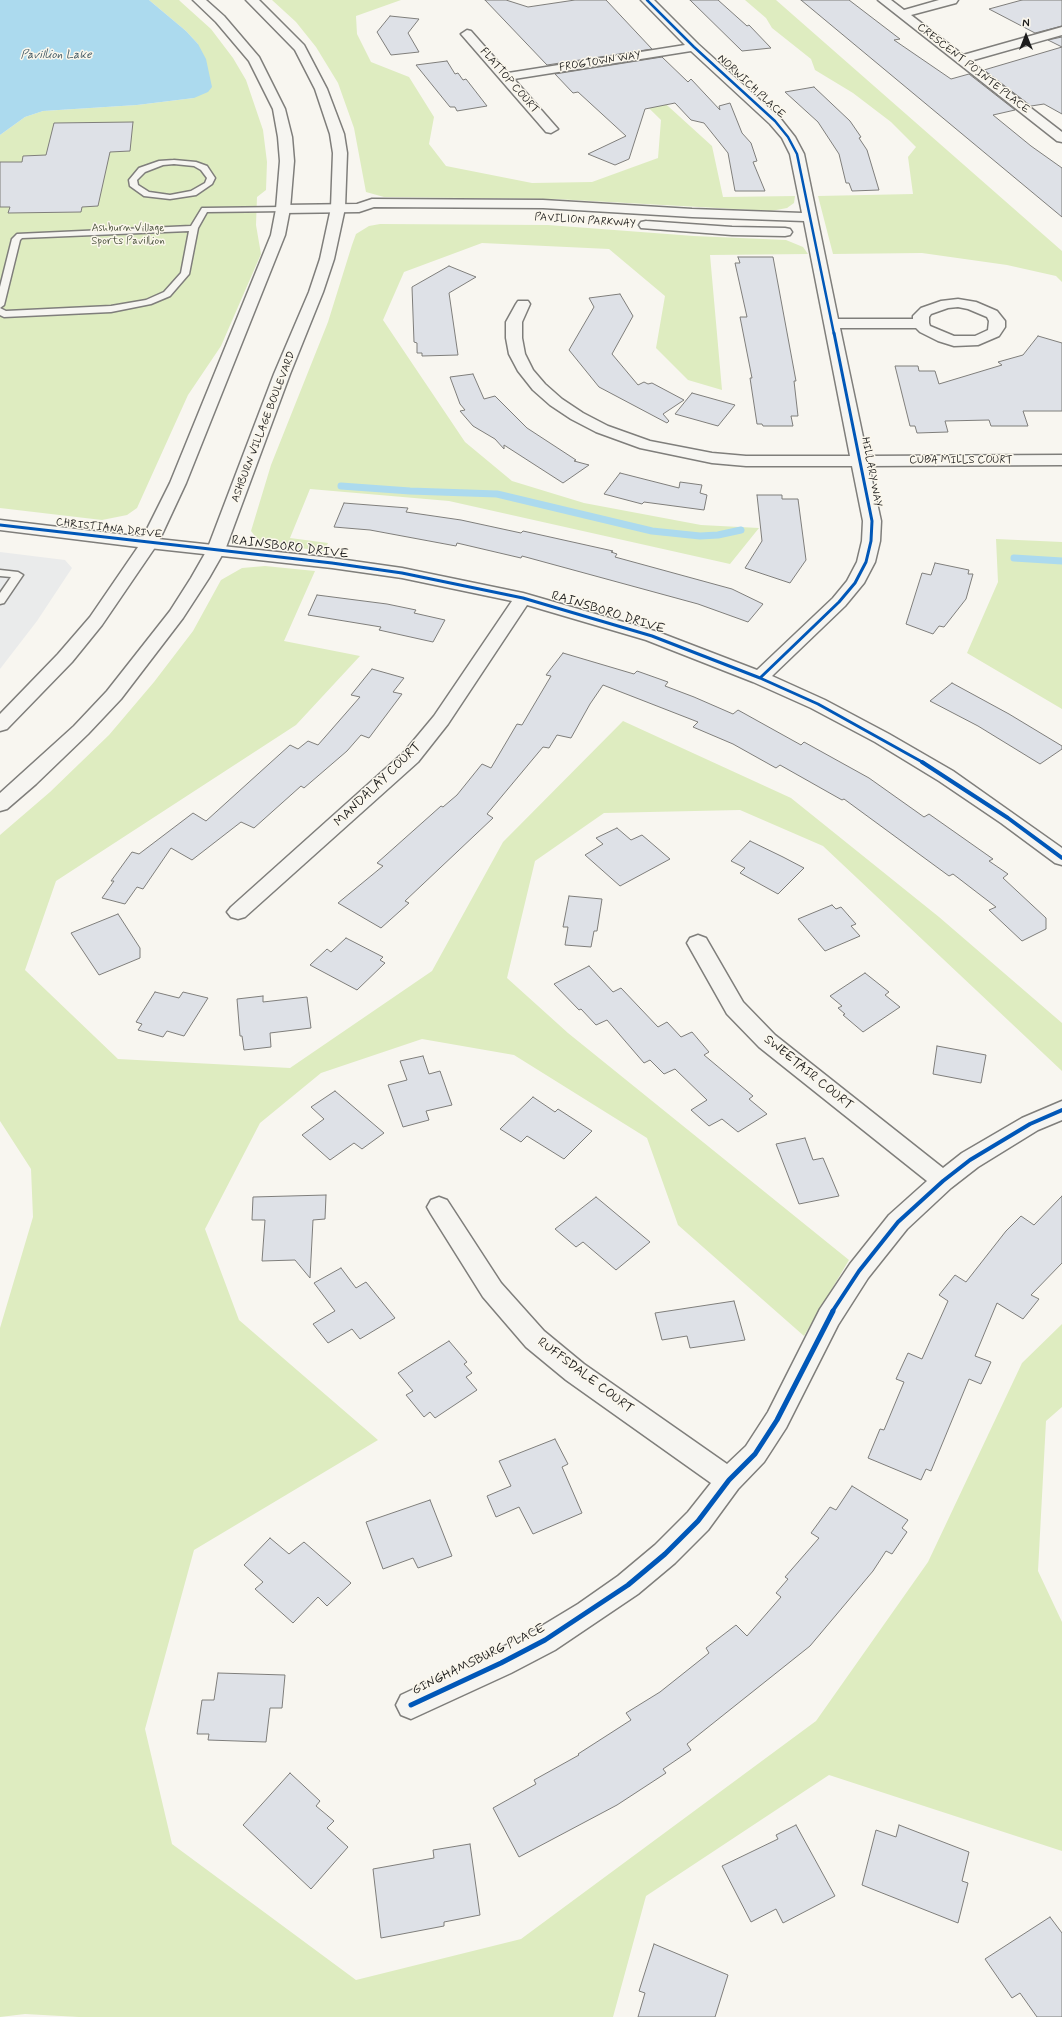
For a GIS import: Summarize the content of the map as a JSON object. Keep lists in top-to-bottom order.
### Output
{
  "streets": {
    "street": [
      "FROGTOWN WAY",
      "CRESCENT POINTE PLACE",
      "FLATTOP COURT",
      "NORWICH PLACE",
      "PAVILION PARKWAY",
      "ASHBURN VILLAGE BOULEVARD",
      "CUBA MILLS COURT",
      "HILLARY WAY",
      "CHRISTIANA DRIVE",
      "RAINSBORO DRIVE",
      "MANDALAY COURT",
      "SWEETAIR COURT",
      "RUFFSDALE COURT",
      "GINGHAMSBURG PLACE"
    ]
  },
  "crossings": [
    ["FROGTOWN WAY", "FLATTOP COURT"],
    ["FROGTOWN WAY", "NORWICH PLACE"],
    ["NORWICH PLACE", "PAVILION PARKWAY"],
    ["NORWICH PLACE", "HILLARY WAY"],
    ["PAVILION PARKWAY", "ASHBURN VILLAGE BOULEVARD"],
    ["PAVILION PARKWAY", "HILLARY WAY"],
    ["ASHBURN VILLAGE BOULEVARD", "CHRISTIANA DRIVE"],
    ["ASHBURN VILLAGE BOULEVARD", "RAINSBORO DRIVE"],
    ["CUBA MILLS COURT", "HILLARY WAY"],
    ["HILLARY WAY", "RAINSBORO DRIVE"],
    ["CHRISTIANA DRIVE", "RAINSBORO DRIVE"],
    ["RAINSBORO DRIVE", "MANDALAY COURT"],
    ["SWEETAIR COURT", "GINGHAMSBURG PLACE"],
    ["RUFFSDALE COURT", "GINGHAMSBURG PLACE"]
  ],
  "water": ["Pavillion Lake"],
  "parks": ["Ashburn Village Sports Pavillion"],
  "north": "top"
}
